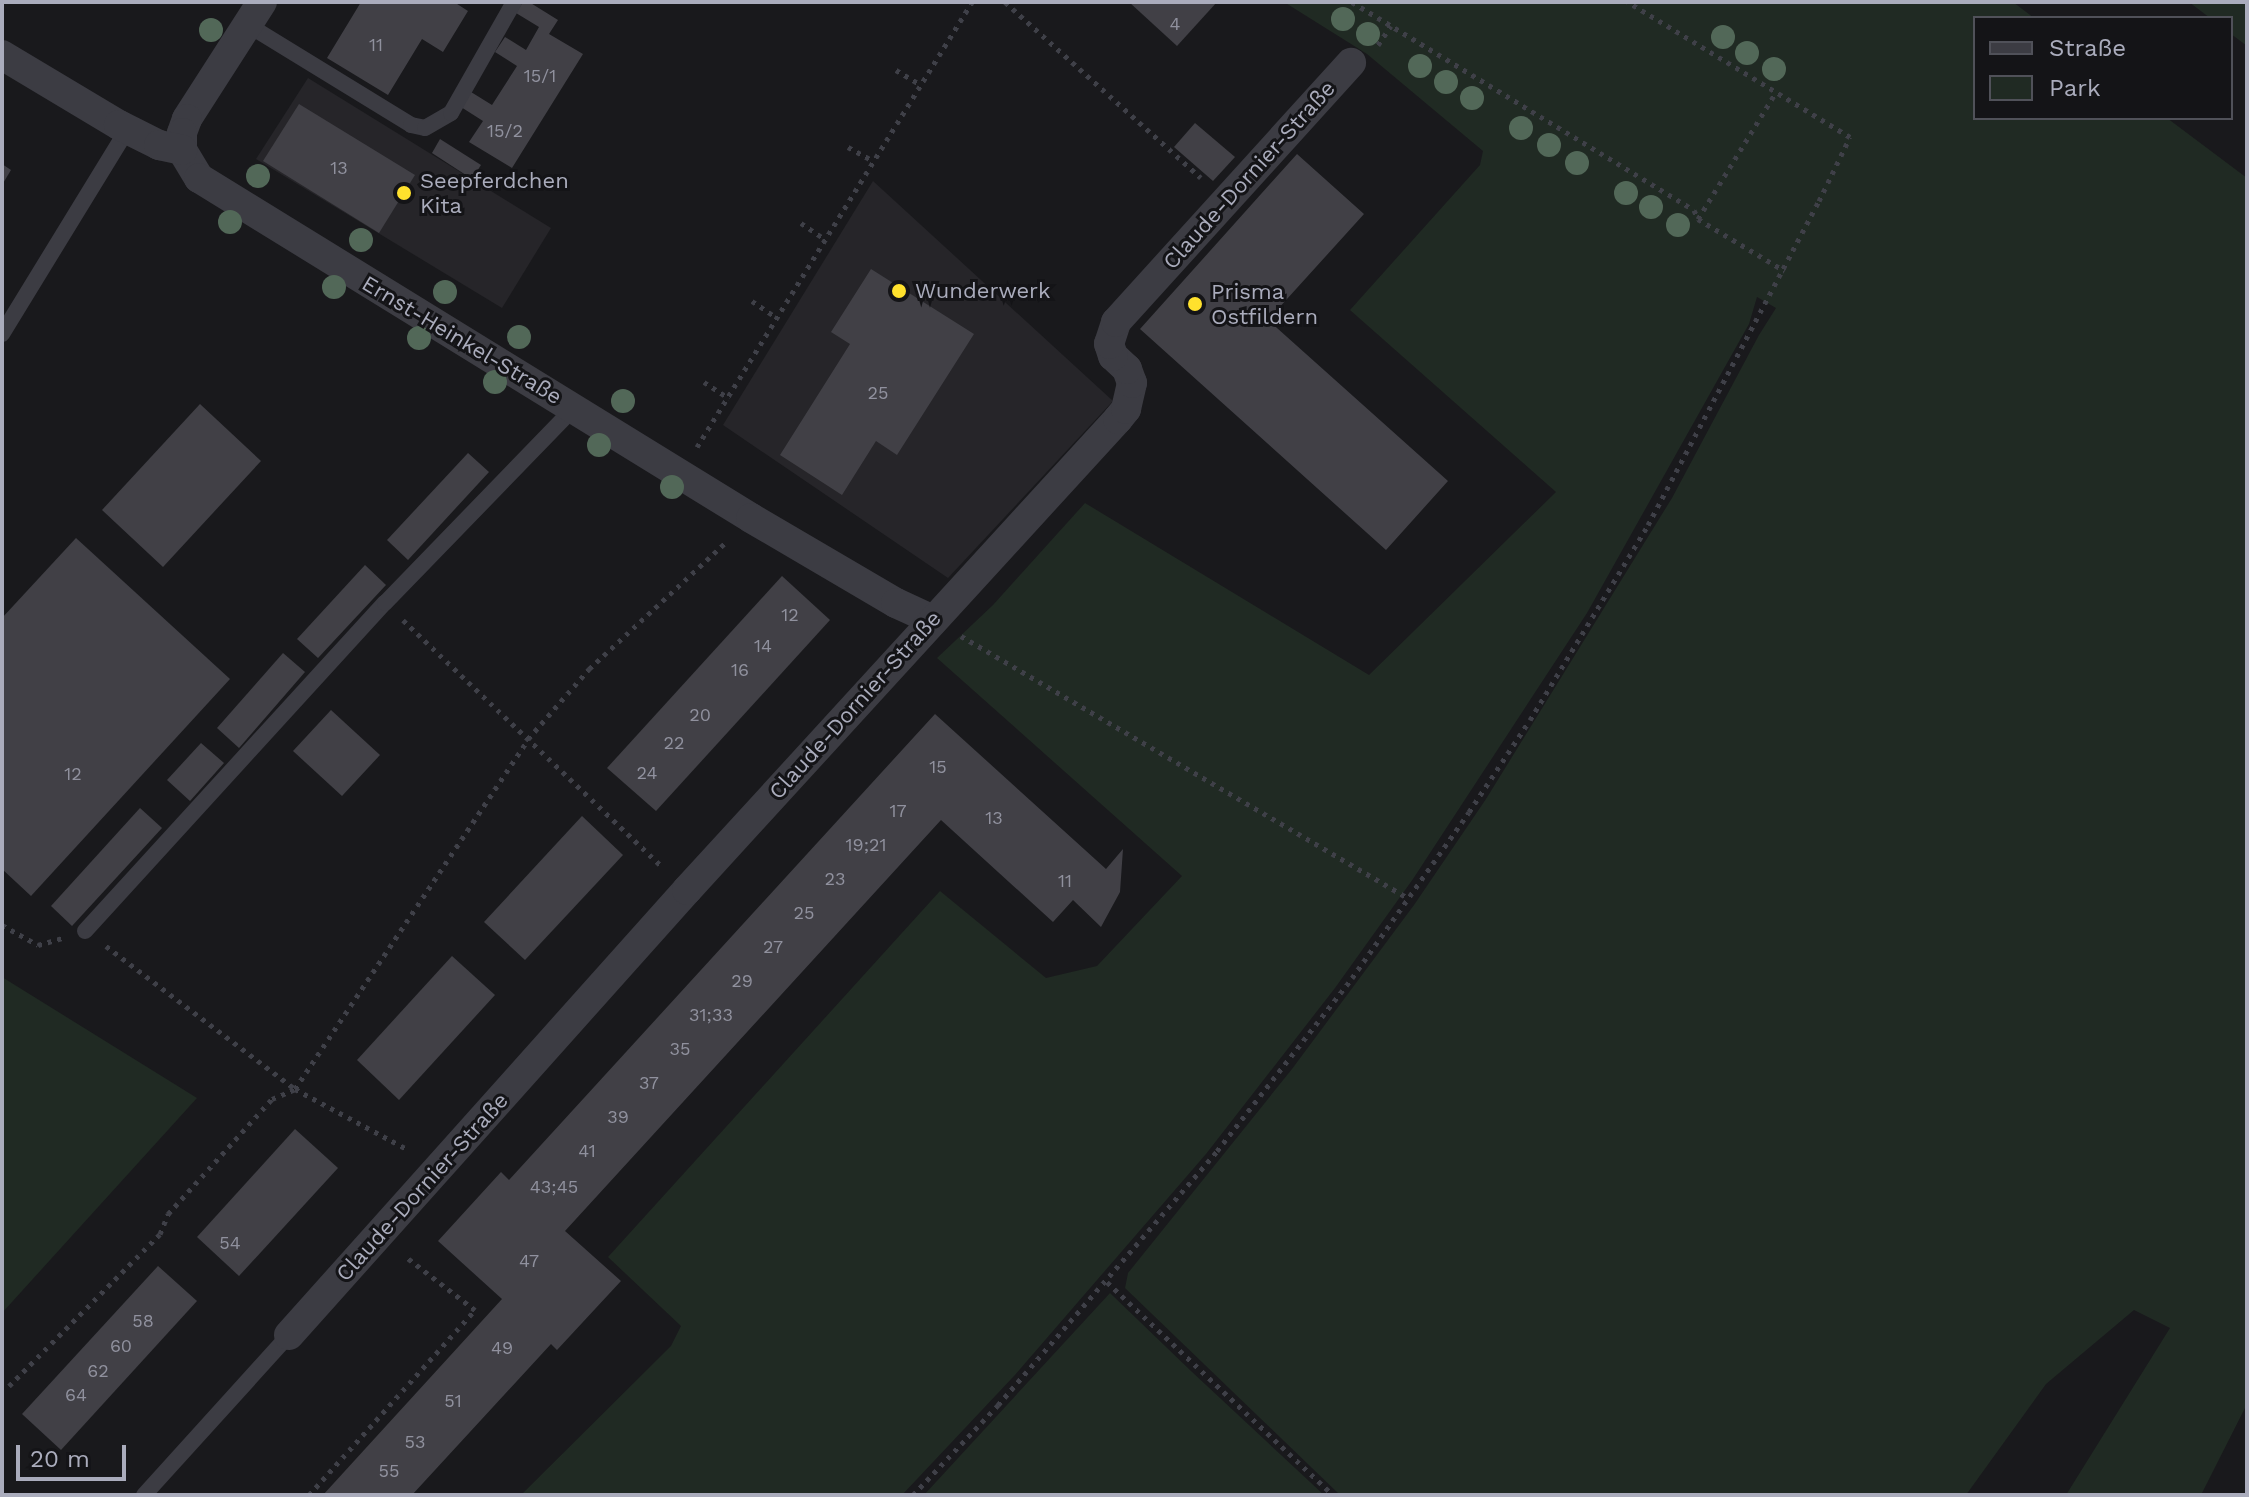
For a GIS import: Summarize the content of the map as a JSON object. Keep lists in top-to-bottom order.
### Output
{
  "streets": {
    "street": ["Claude-Dornier-Straße", "Ernst-Heinkel-Straße"]
  },
  "crossings": [
    ["Claude-Dornier-Straße", "Ernst-Heinkel-Straße"]
  ],
  "places": ["Seepferdchen Kita", "Wunderwerk", "Prisma Ostfildern"],
  "house_numbers": [
    "4",
    "11",
    "15/1",
    "15/2",
    "13",
    "25",
    "12",
    "14",
    "16",
    "20",
    "22",
    "15",
    "24",
    "12",
    "17",
    "13",
    "19;21",
    "23",
    "11",
    "25",
    "27",
    "29",
    "31;33",
    "35",
    "37",
    "39",
    "41",
    "43;45",
    "54",
    "47",
    "58",
    "60",
    "49",
    "62",
    "64",
    "51",
    "53",
    "55"
  ],
  "legend": ["Straße", "Park"],
  "scale_bar": "20 m"
}
